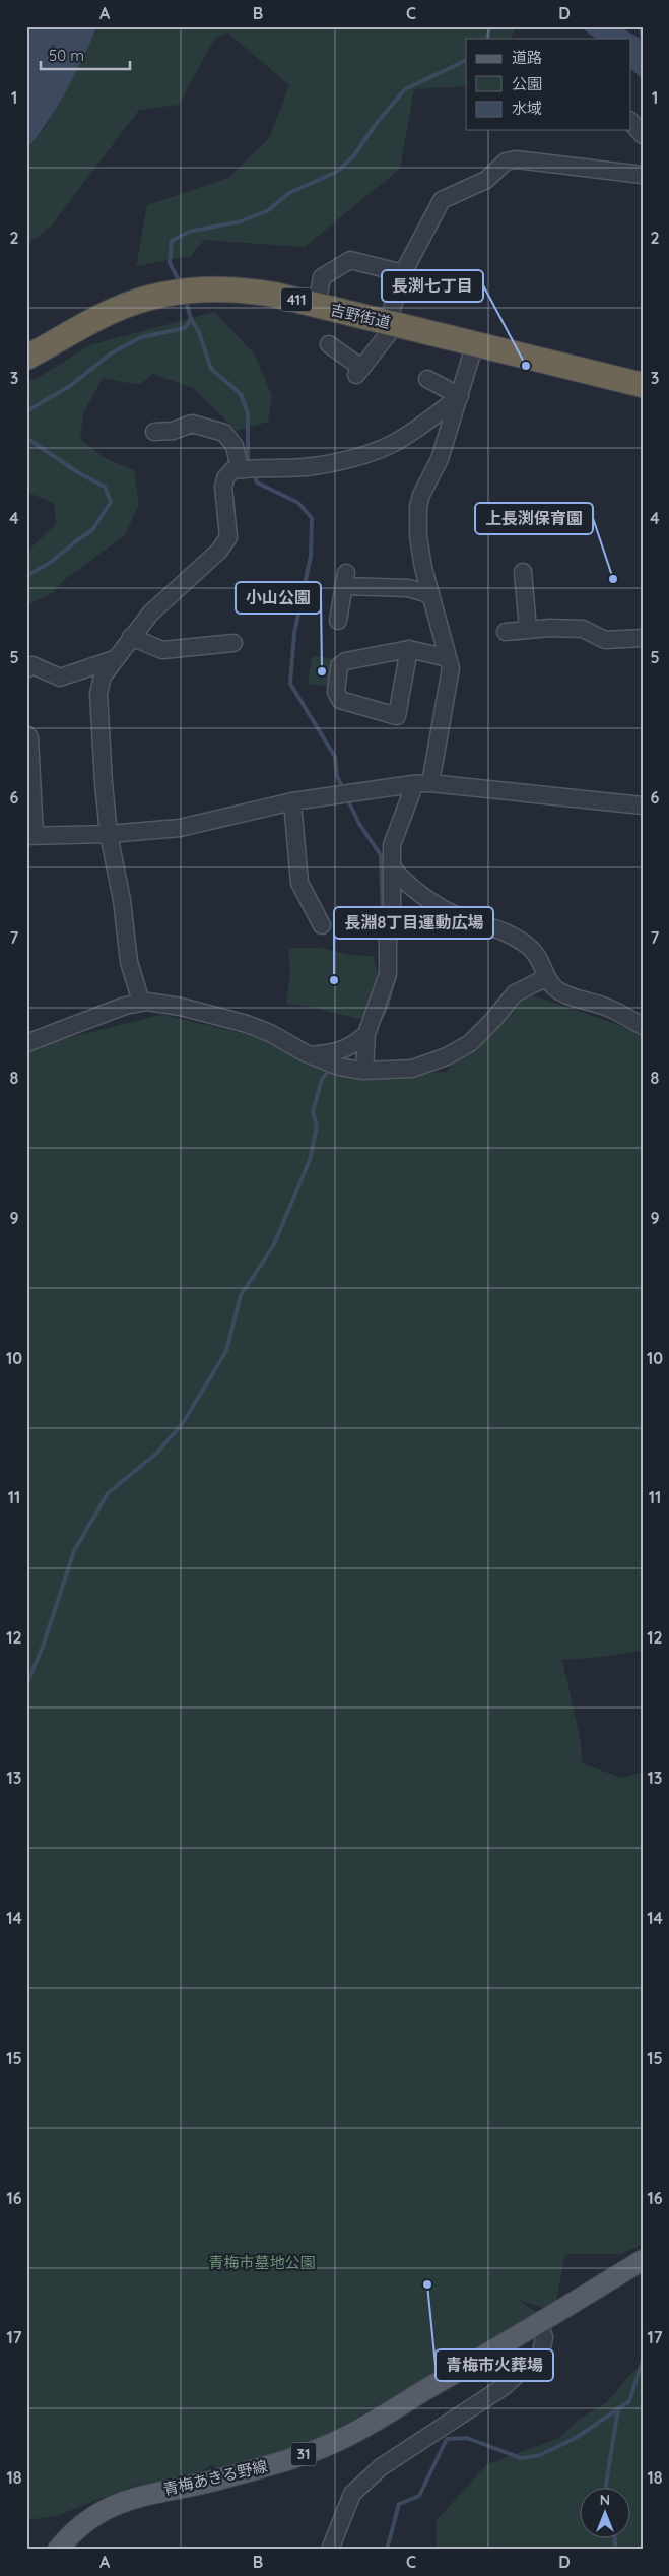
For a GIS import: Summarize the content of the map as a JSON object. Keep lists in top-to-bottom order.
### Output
{
  "streets": {
    "highway": ["411", "吉野街道"],
    "main road": ["31", "青梅あきる野線"]
  },
  "parks": ["青梅市墓地公園"],
  "places": [
    "長渕七丁目",
    "上長渕保育園",
    "小山公園",
    "長淵8丁目運動広場",
    "青梅市火葬場"
  ],
  "legend": ["道路", "公園", "水域"],
  "scale_bar": "50 m",
  "north": "top",
  "grid": {
    "columns": [
      "A",
      "B",
      "C",
      "D"
    ],
    "rows": [
      "1",
      "2",
      "3",
      "4",
      "5",
      "6",
      "7",
      "8",
      "9",
      "10",
      "11",
      "12",
      "13",
      "14",
      "15",
      "16",
      "17",
      "18"
    ]
  }
}
